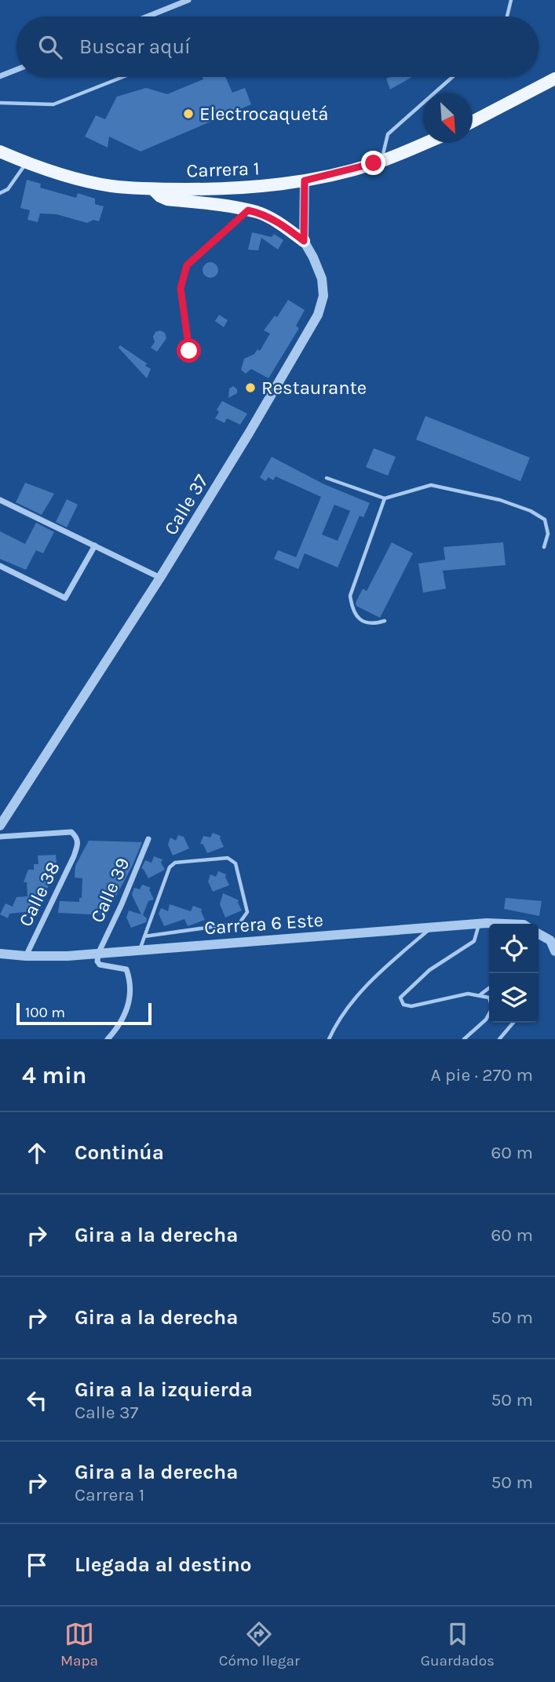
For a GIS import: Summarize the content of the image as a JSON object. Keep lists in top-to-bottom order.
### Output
{
  "streets": {
    "main road": ["Carrera 1"],
    "street": [
      "Calle 37",
      "Calle 39",
      "Calle 38",
      "Carrera 6 Este"
    ]
  },
  "crossings": [
    ["Carrera 1", "Calle 37"],
    ["Calle 39", "Carrera 6 Este"],
    ["Calle 38", "Carrera 6 Este"]
  ],
  "places": ["Electrocaquetá", "Restaurante"],
  "scale_bar": "100 m",
  "north": "bottom right",
  "page": {
    "search": "Buscar aquí",
    "scale": "100 m",
    "heading": ["4 min", "A pie · 270 m"],
    "list": [
      ["Continúa", "60 m"],
      ["Gira a la derecha", "60 m"],
      ["Gira a la derecha", "50 m"],
      ["Gira a la izquierda", "Calle 37", "50 m"],
      ["Gira a la derecha", "Carrera 1", "50 m"],
      "Llegada al destino"
    ],
    "nav": ["Mapa", "Cómo llegar", "Guardados"]
  }
}
